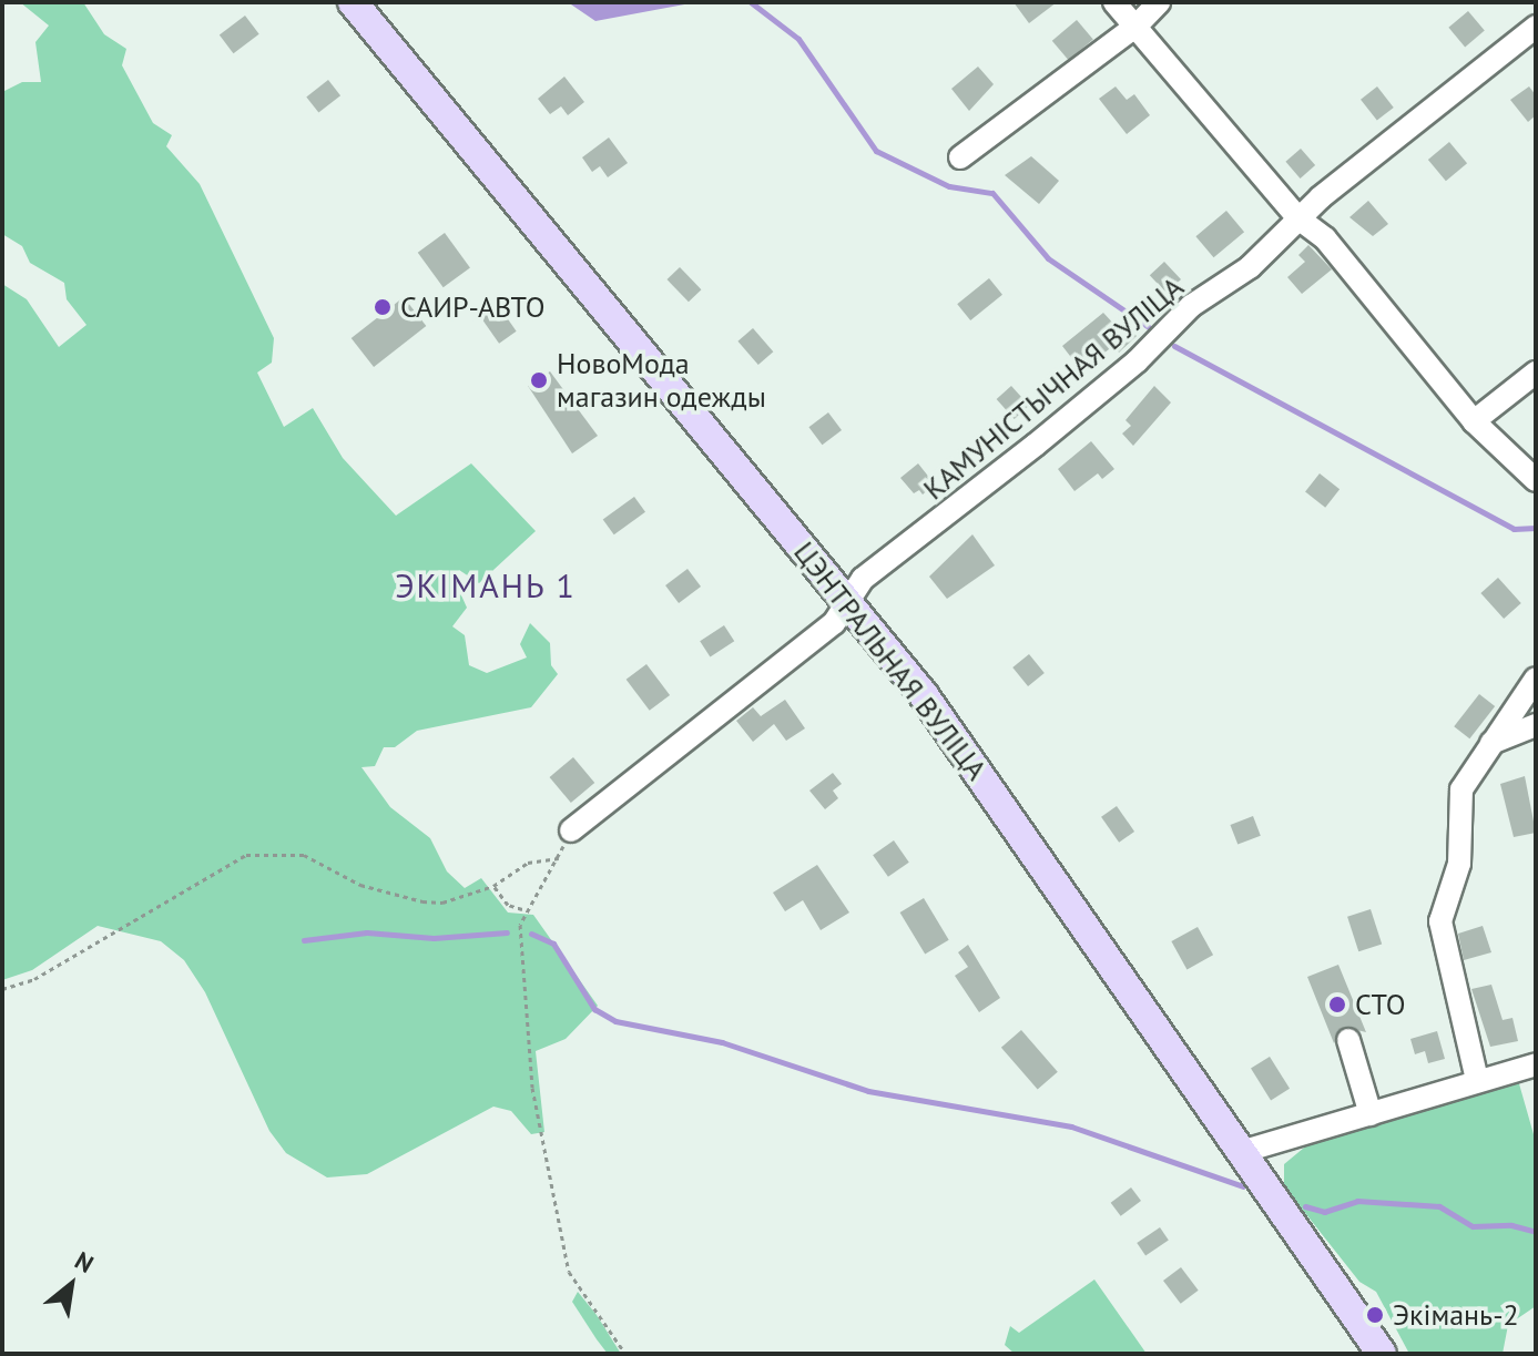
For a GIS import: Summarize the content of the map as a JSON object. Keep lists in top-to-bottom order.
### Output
{
  "streets": {
    "main road": ["ЦЭНТРАЛЬНАЯ ВУЛІЦА"],
    "street": ["КАМУНІСТЫЧНАЯ ВУЛІЦА"]
  },
  "crossings": [
    ["КАМУНІСТЫЧНАЯ ВУЛІЦА", "ЦЭНТРАЛЬНАЯ ВУЛІЦА"]
  ],
  "districts": ["ЭКІМАНЬ 1"],
  "places": [
    "САИР-АВТО",
    "НовоМода магазин одежды",
    "СТО",
    "Экімань-2"
  ],
  "north": "top right"
}
